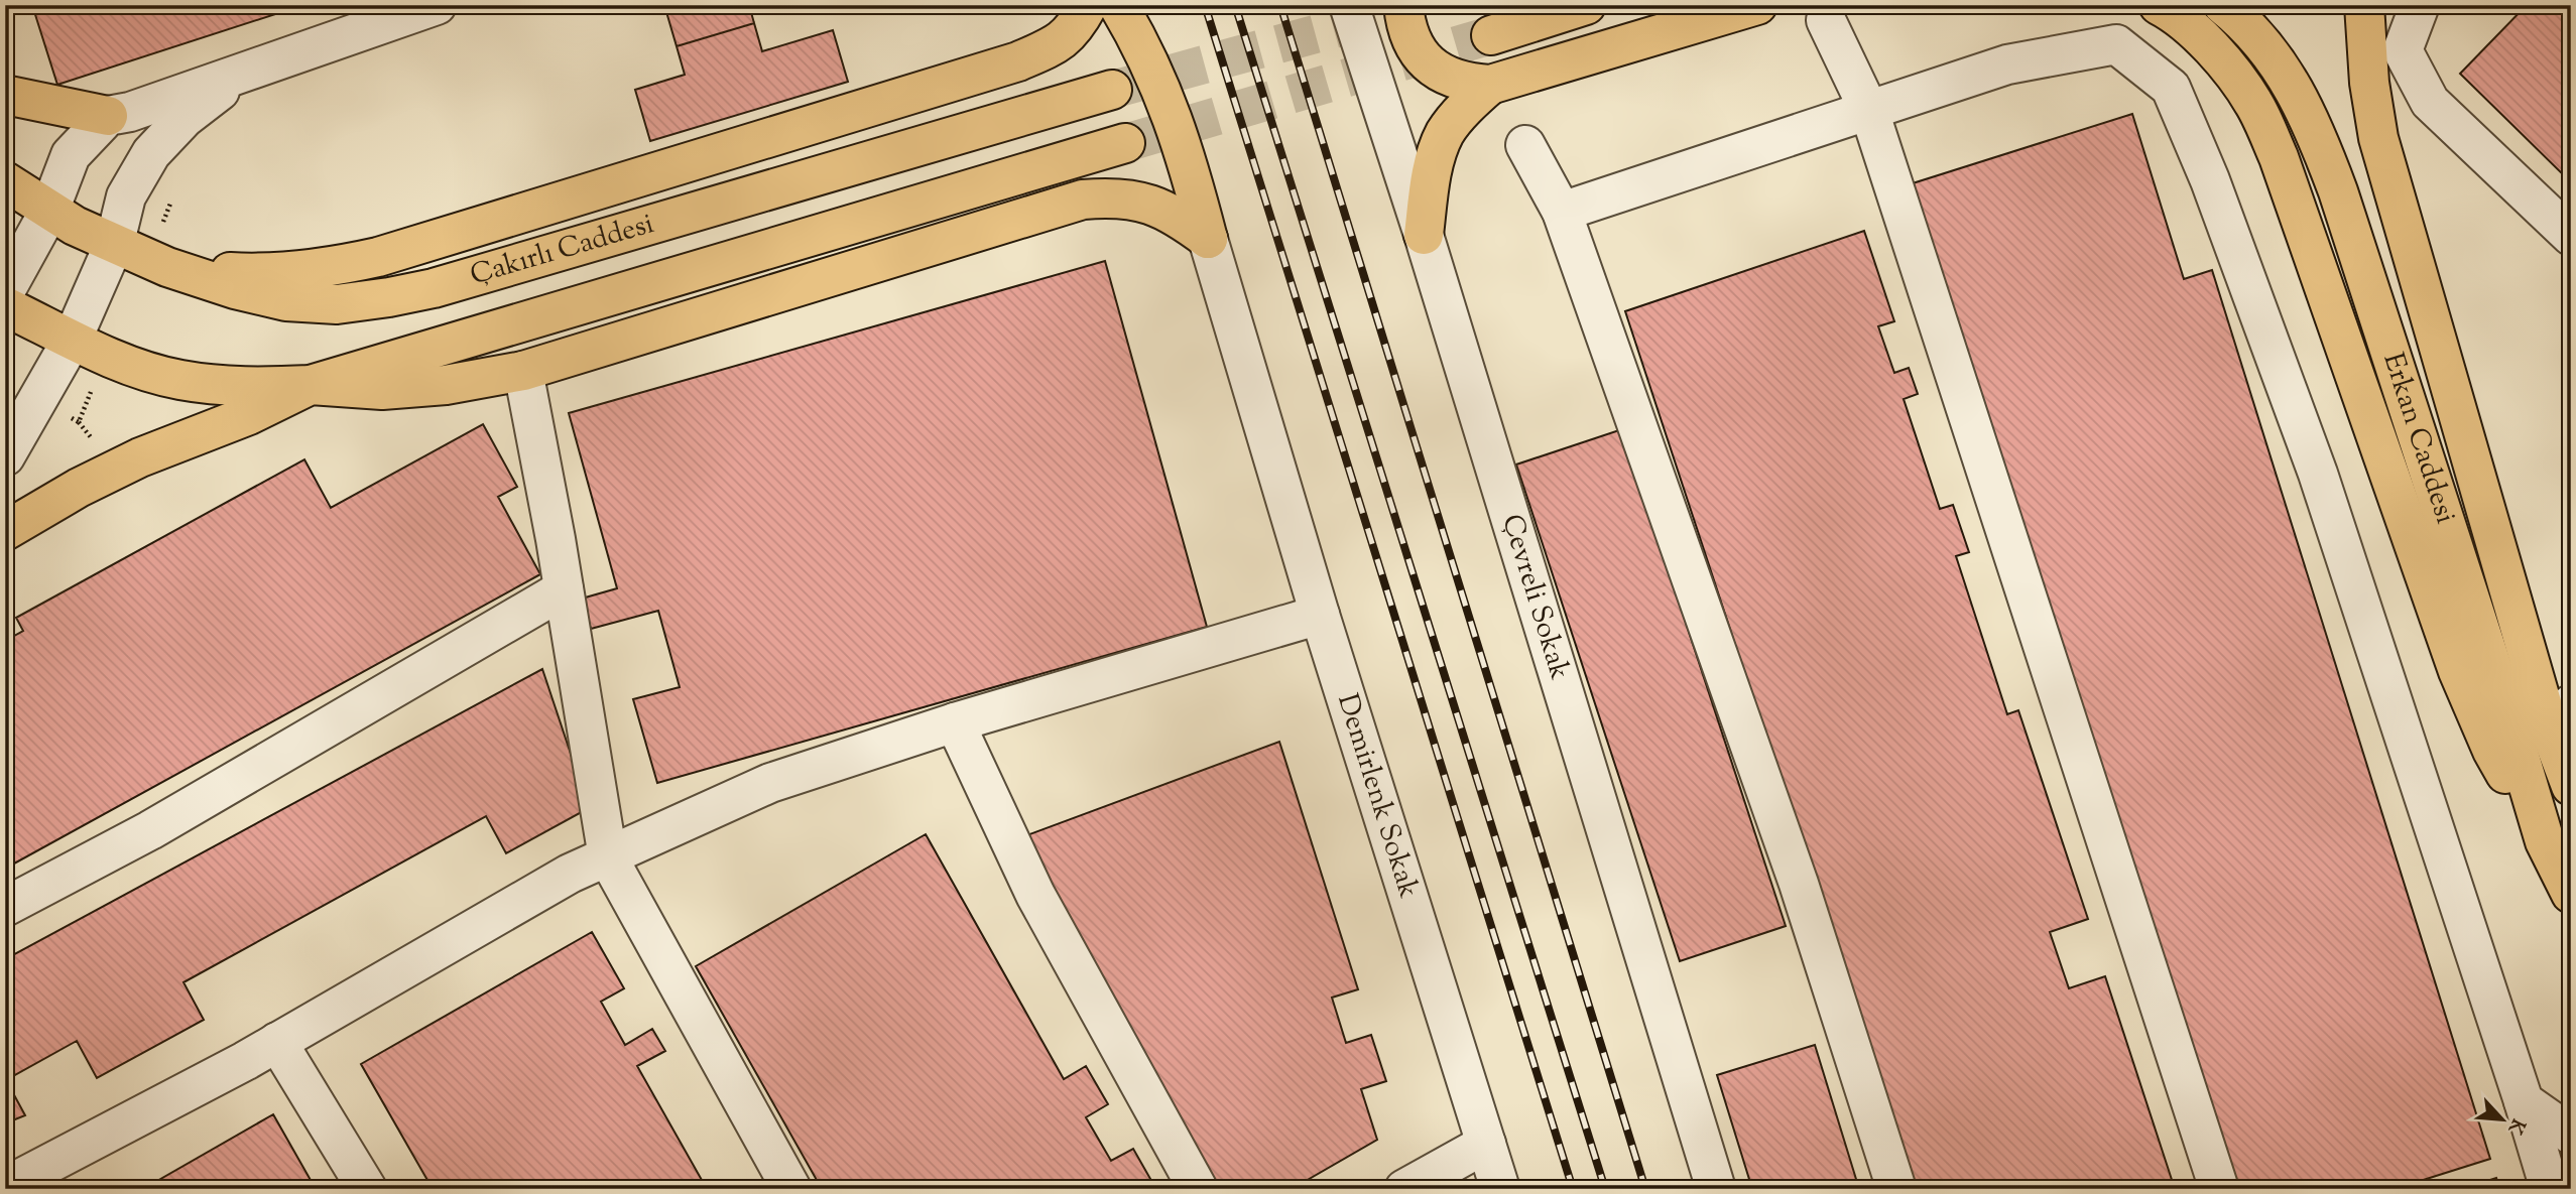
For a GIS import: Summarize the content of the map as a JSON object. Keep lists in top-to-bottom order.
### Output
{
  "streets": {
    "main road": ["Çakırlı Caddesi", "Erkan Caddesi"],
    "street": ["Çevreli Sokak", "Demirlenk Sokak"]
  },
  "north": "bottom right"
}
